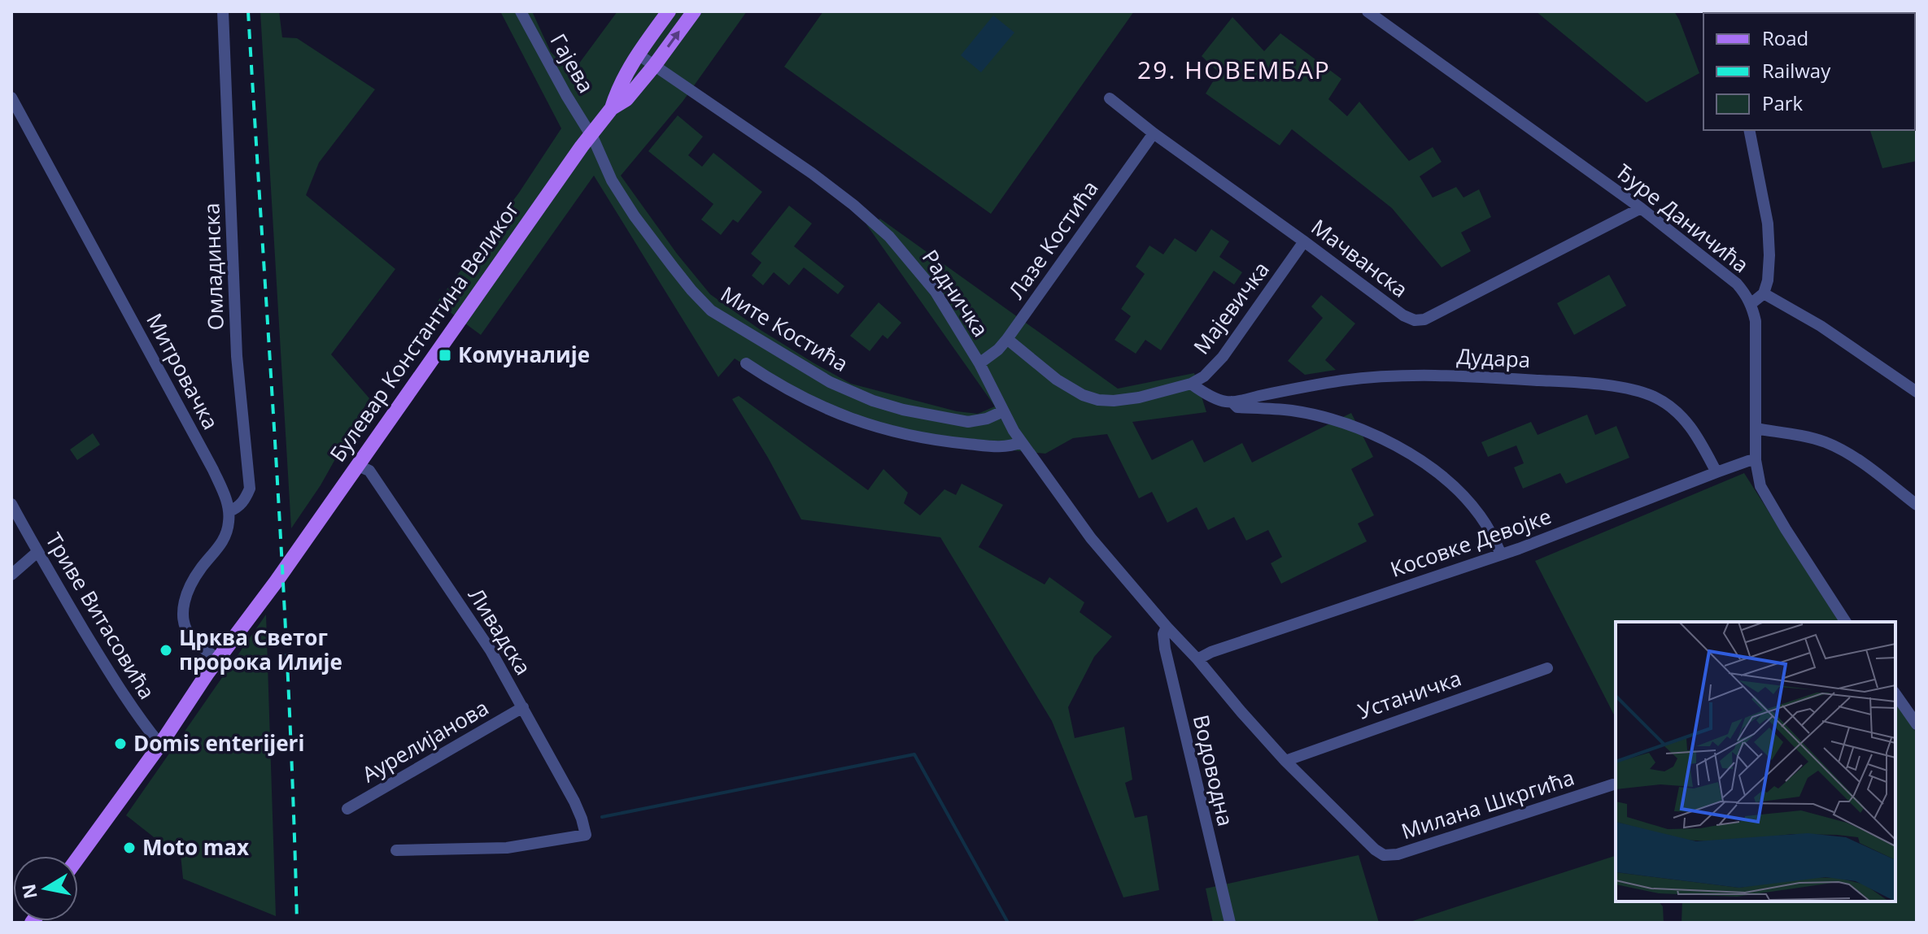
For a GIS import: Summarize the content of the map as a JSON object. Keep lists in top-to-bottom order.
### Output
{
  "streets": {
    "main road": ["Булевар Константина Великог"],
    "street": [
      "Гајева",
      "Ђуре Даничића",
      "Лазе Костића",
      "Мачванска",
      "Омладинска",
      "Радничка",
      "Мајевичка",
      "Мите Костића",
      "Дудара",
      "Митровачка",
      "Косовке Девојке",
      "Триве Витасовића",
      "Ливадска",
      "Устаничка",
      "Аурелијанова",
      "Водоводна",
      "Милана Шкргића"
    ]
  },
  "crossings": [
    ["Гајева", "Мите Костића"],
    ["Гајева", "Булевар Константина Великог"],
    ["Ђуре Даничића", "Мачванска"],
    ["Ђуре Даничића", "Косовке Девојке"],
    ["Лазе Костића", "Мачванска"],
    ["Лазе Костића", "Радничка"],
    ["Лазе Костића", "Мајевичка"],
    ["Мачванска", "Мајевичка"],
    ["Омладинска", "Митровачка"],
    ["Радничка", "Мите Костића"],
    ["Радничка", "Булевар Константина Великог"],
    ["Радничка", "Водоводна"],
    ["Мите Костића", "Булевар Константина Великог"],
    ["Булевар Константина Великог", "Триве Витасовића"],
    ["Булевар Константина Великог", "Ливадска"],
    ["Дудара", "Косовке Девојке"],
    ["Ливадска", "Аурелијанова"],
    ["Устаничка", "Милана Шкргића"]
  ],
  "districts": ["29. НОВЕМБАР"],
  "places": {
    "transit": ["Комуналије"],
    "other": ["Црква Светог пророка Илије", "Domis enterijeri", "Moto max"]
  },
  "legend": ["Road", "Railway", "Park"],
  "north": "left"
}
